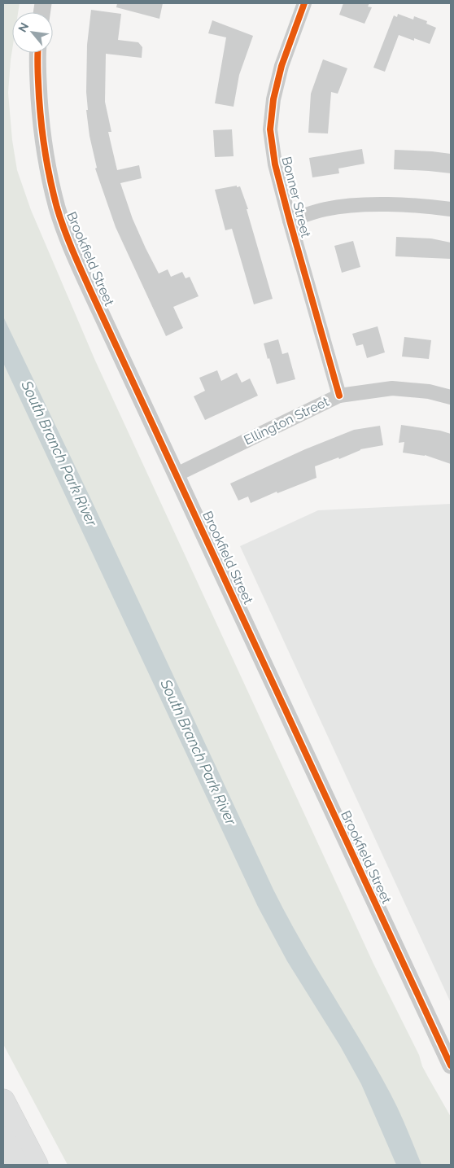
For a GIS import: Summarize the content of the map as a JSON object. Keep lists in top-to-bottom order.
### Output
{
  "streets": {
    "street": ["Bonner Street", "Brookfield Street", "Ellington Street"]
  },
  "crossings": [
    ["Bonner Street", "Ellington Street"],
    ["Brookfield Street", "Ellington Street"]
  ],
  "water": ["South Branch Park River"],
  "north": "top left"
}
